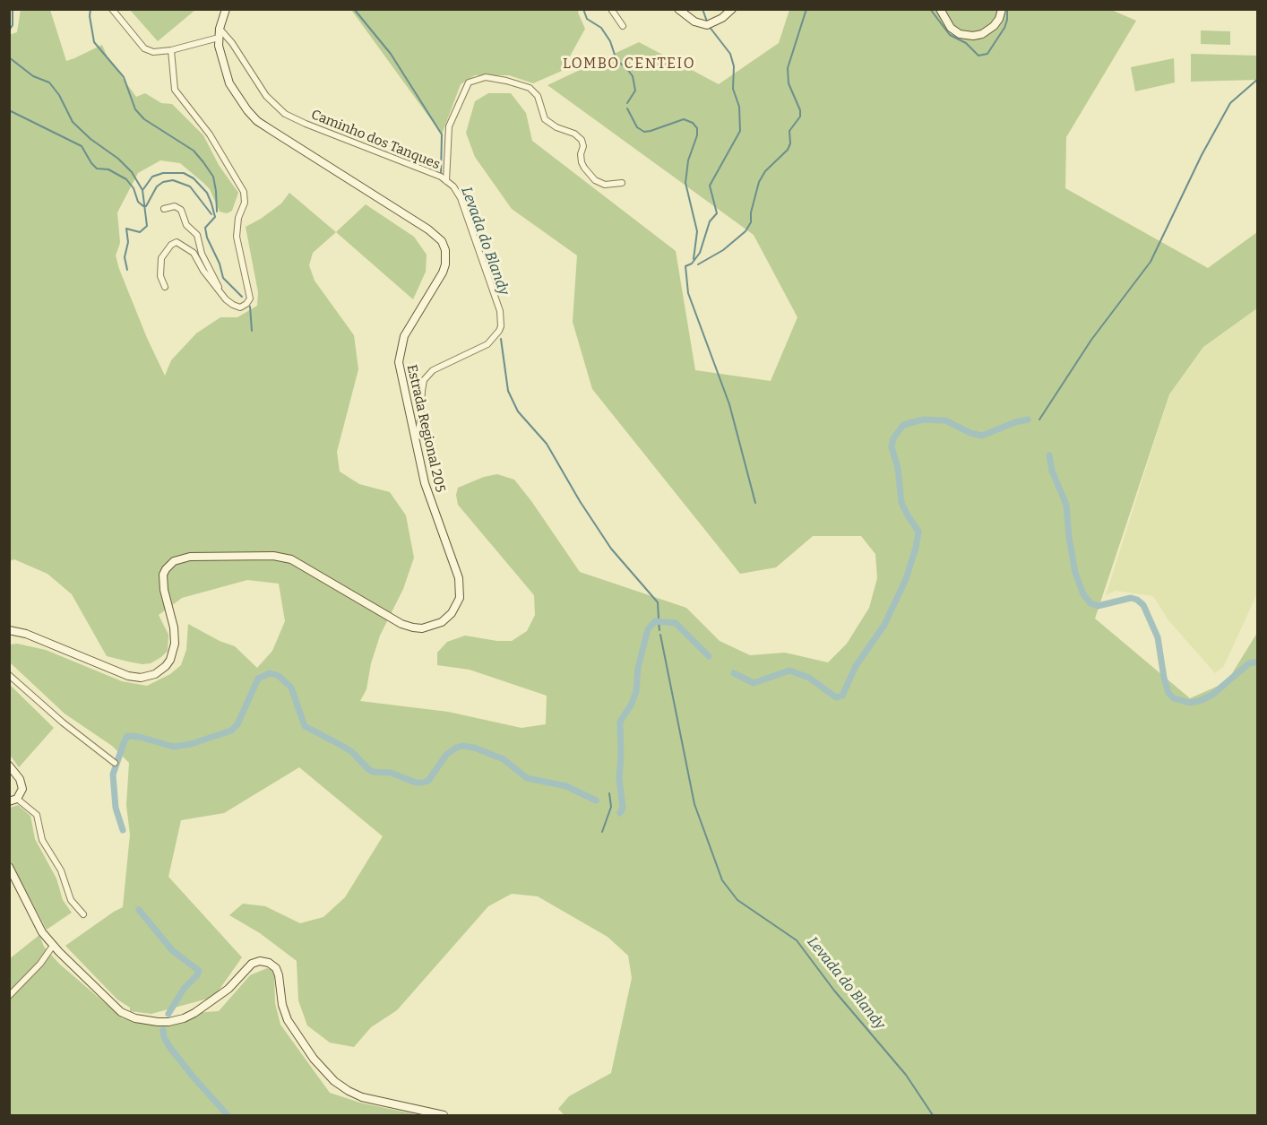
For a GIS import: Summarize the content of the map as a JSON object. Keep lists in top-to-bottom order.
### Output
{
  "streets": {
    "main road": ["Estrada Regional 205"],
    "street": ["Caminho dos Tanques"]
  },
  "crossings": [
    ["Caminho dos Tanques", "Estrada Regional 205"]
  ],
  "districts": ["LOMBO CENTEIO"],
  "water": ["Levada do Blandy"]
}
